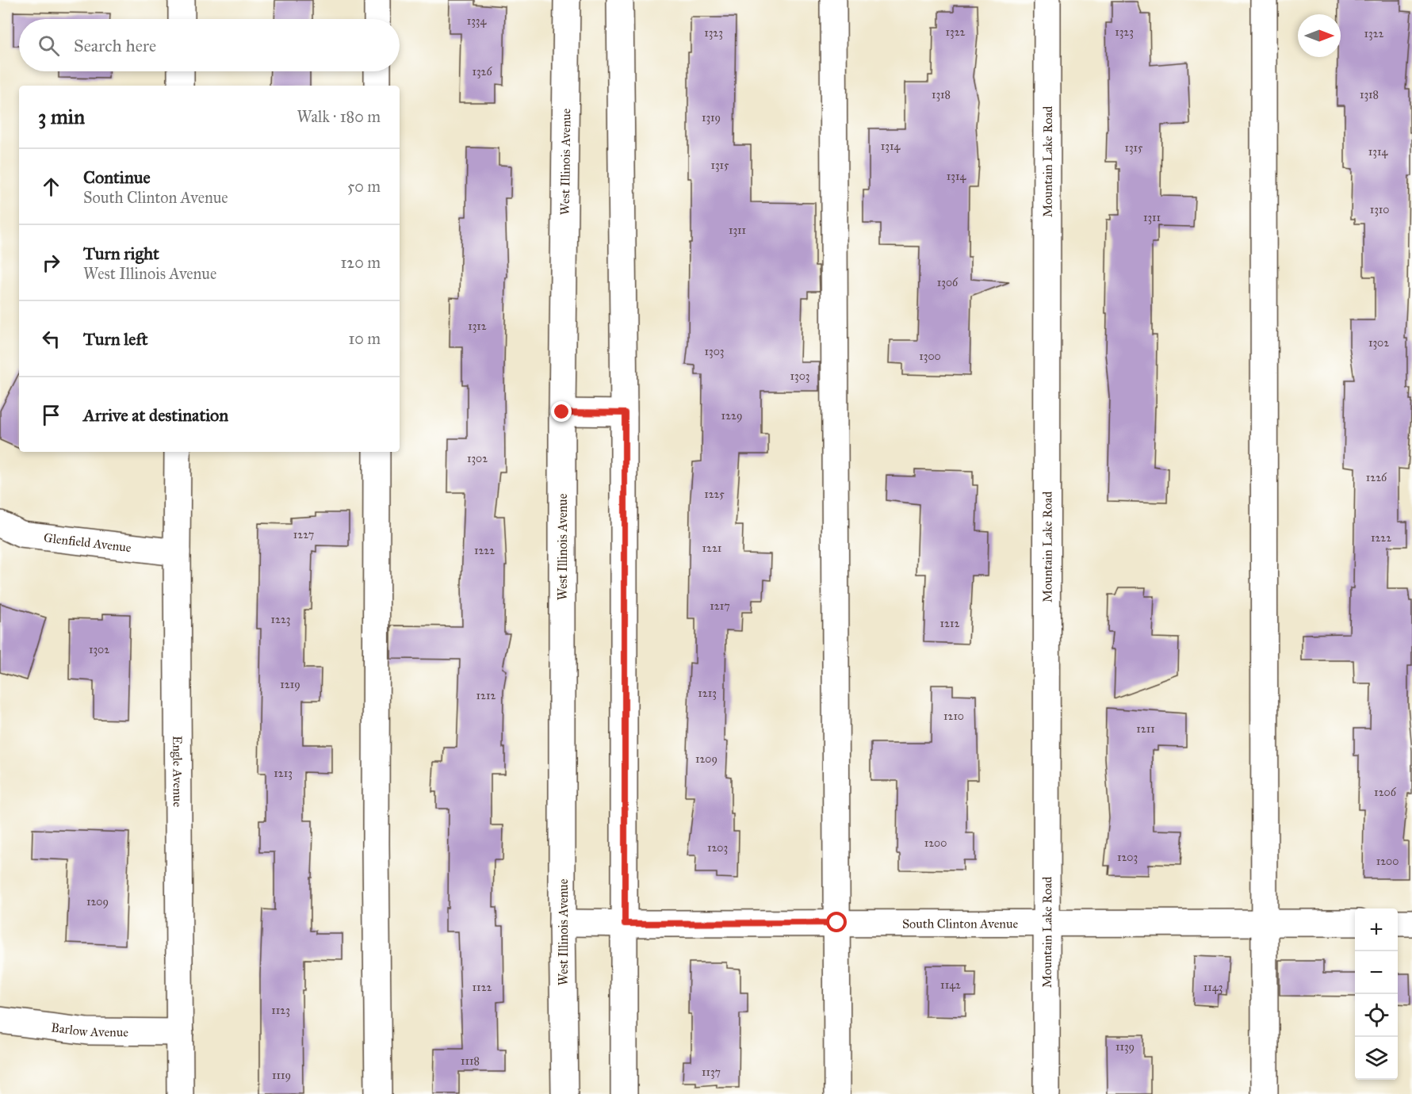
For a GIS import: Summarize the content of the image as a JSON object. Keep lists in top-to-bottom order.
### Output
{
  "streets": {
    "street": [
      "West Illinois Avenue",
      "Mountain Lake Road",
      "Glenfield Avenue",
      "Engle Avenue",
      "South Clinton Avenue",
      "Barlow Avenue"
    ]
  },
  "crossings": [
    ["West Illinois Avenue", "South Clinton Avenue"],
    ["Mountain Lake Road", "South Clinton Avenue"],
    ["Glenfield Avenue", "Engle Avenue"],
    ["Engle Avenue", "Barlow Avenue"]
  ],
  "house_numbers": [
    "1334",
    "1322",
    "1323",
    "1323",
    "1322",
    "1326",
    "1318",
    "1318",
    "1319",
    "1314",
    "1315",
    "1314",
    "1315",
    "1314",
    "1310",
    "1311",
    "1311",
    "1306",
    "1312",
    "1302",
    "1303",
    "1300",
    "1303",
    "1229",
    "1302",
    "1226",
    "1225",
    "1227",
    "1222",
    "1221",
    "1222",
    "1217",
    "1223",
    "1212",
    "1302",
    "1219",
    "1213",
    "1212",
    "1210",
    "1211",
    "1209",
    "1213",
    "1206",
    "1200",
    "1203",
    "1203",
    "1200",
    "1209",
    "1142",
    "1122",
    "1143",
    "1123",
    "1139",
    "1118",
    "1137",
    "1119"
  ],
  "north": "right",
  "page": {
    "search": "Search here",
    "heading": ["3 min", "Walk · 180 m"],
    "list": [
      ["Continue", "South Clinton Avenue", "50 m"],
      ["Turn right", "West Illinois Avenue", "120 m"],
      ["Turn left", "10 m"],
      "Arrive at destination"
    ],
    "map_buttons": ["+", "−"]
  }
}
